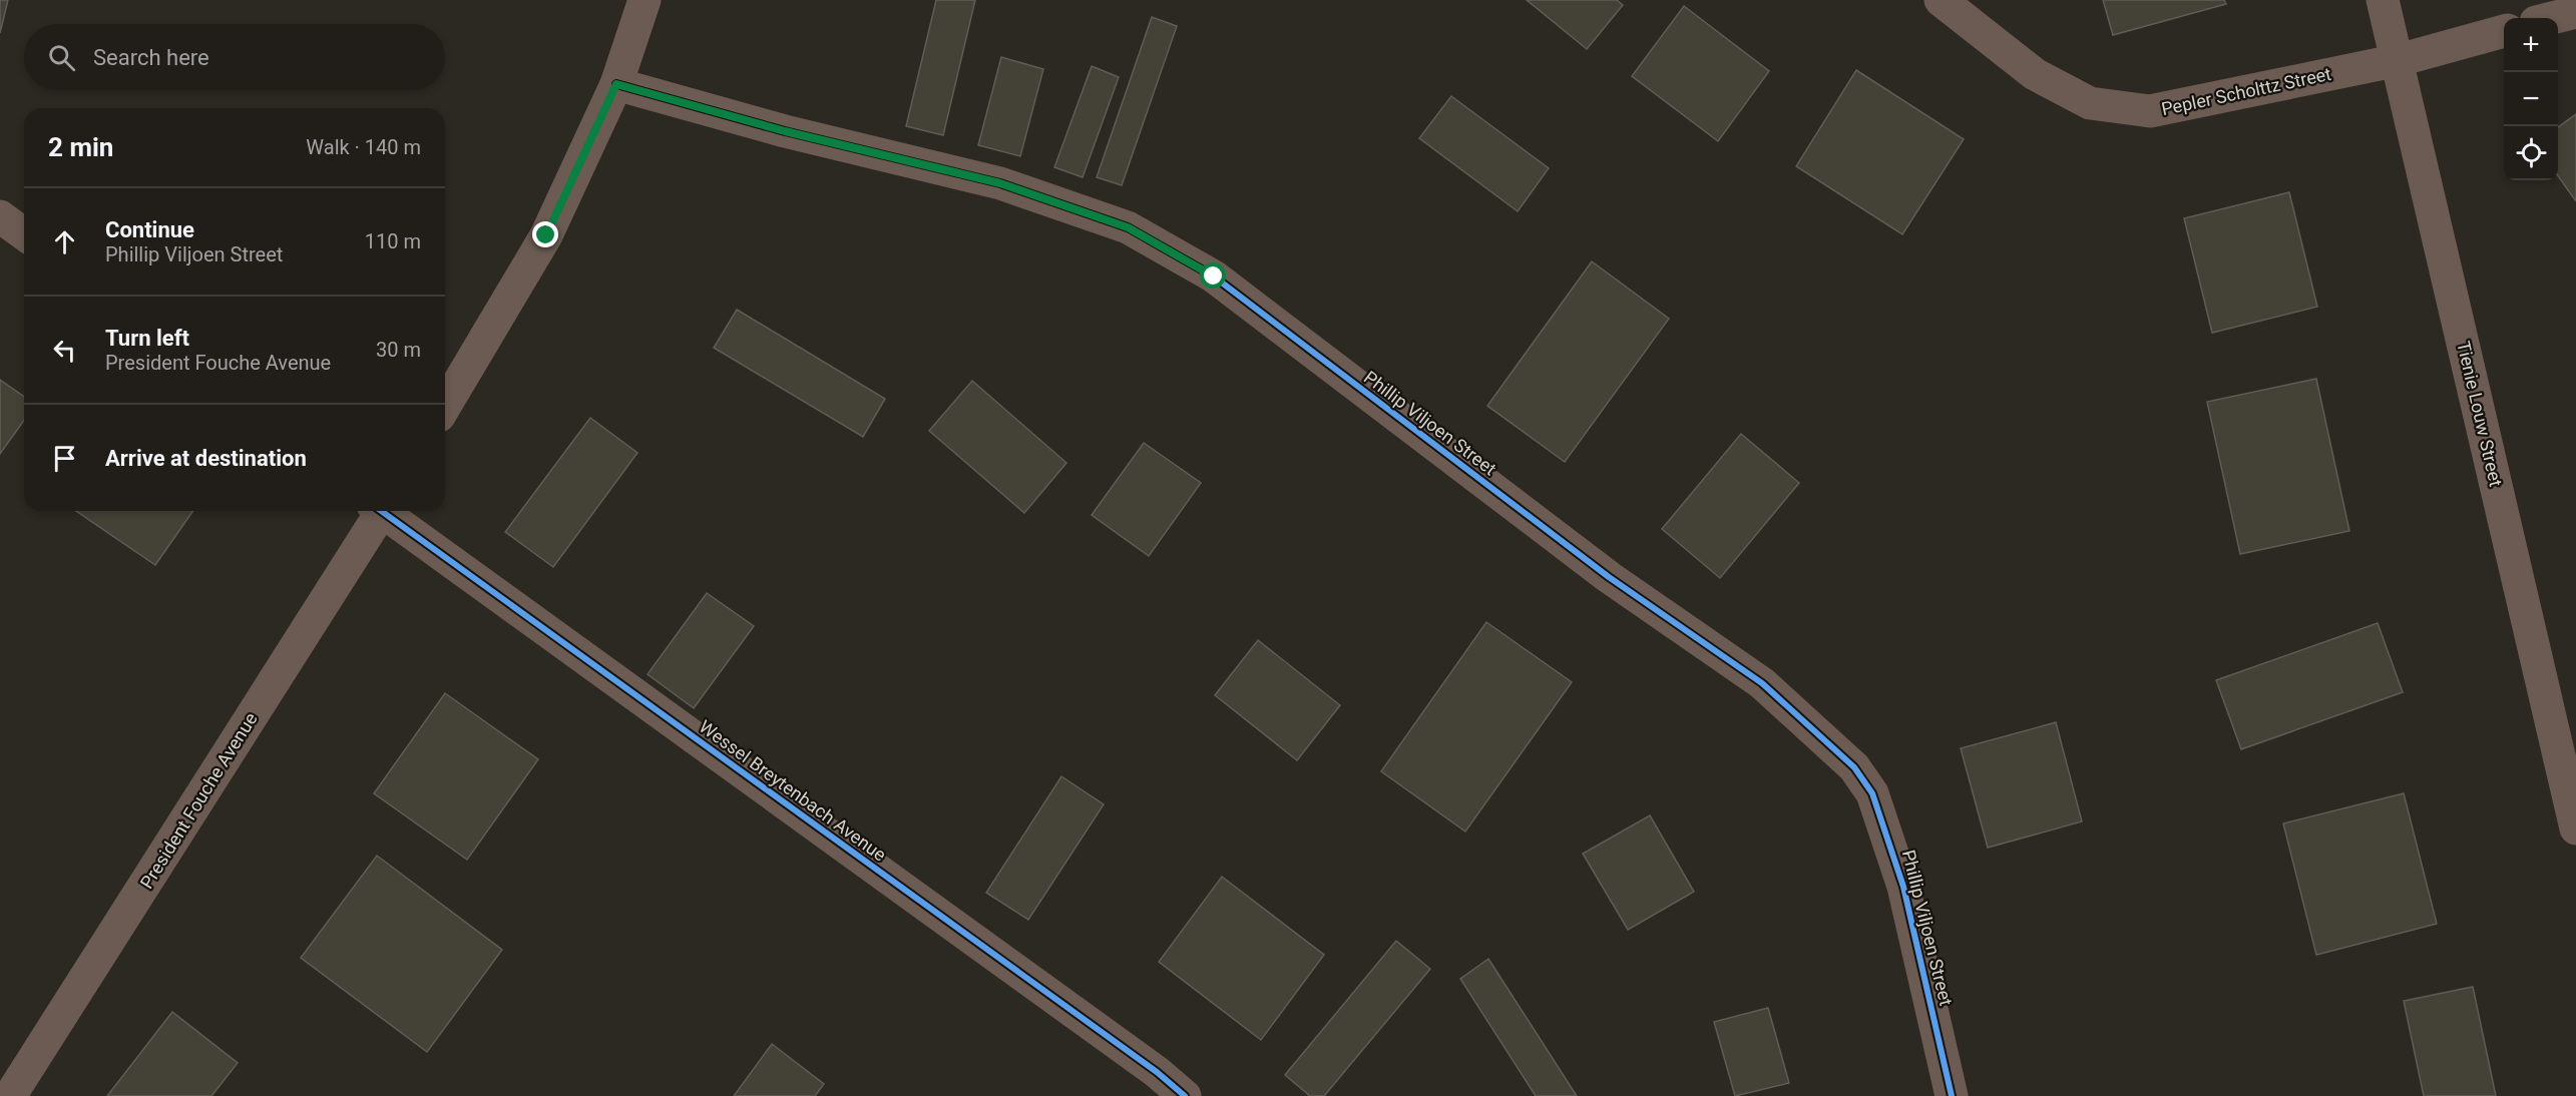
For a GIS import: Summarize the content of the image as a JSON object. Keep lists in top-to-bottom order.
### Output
{
  "streets": {
    "street": [
      "Pepler Scholttz Street",
      "Tienie Louw Street",
      "Phillip Viljoen Street",
      "Wessel Breytenbach Avenue",
      "President Fouche Avenue"
    ]
  },
  "crossings": [
    ["Pepler Scholttz Street", "Tienie Louw Street"]
  ],
  "page": {
    "map_buttons": ["+", "−"],
    "search": "Search here",
    "heading": ["2 min", "Walk · 140 m"],
    "list": [
      ["Continue", "Phillip Viljoen Street", "110 m"],
      ["Turn left", "President Fouche Avenue", "30 m"],
      "Arrive at destination"
    ]
  }
}
